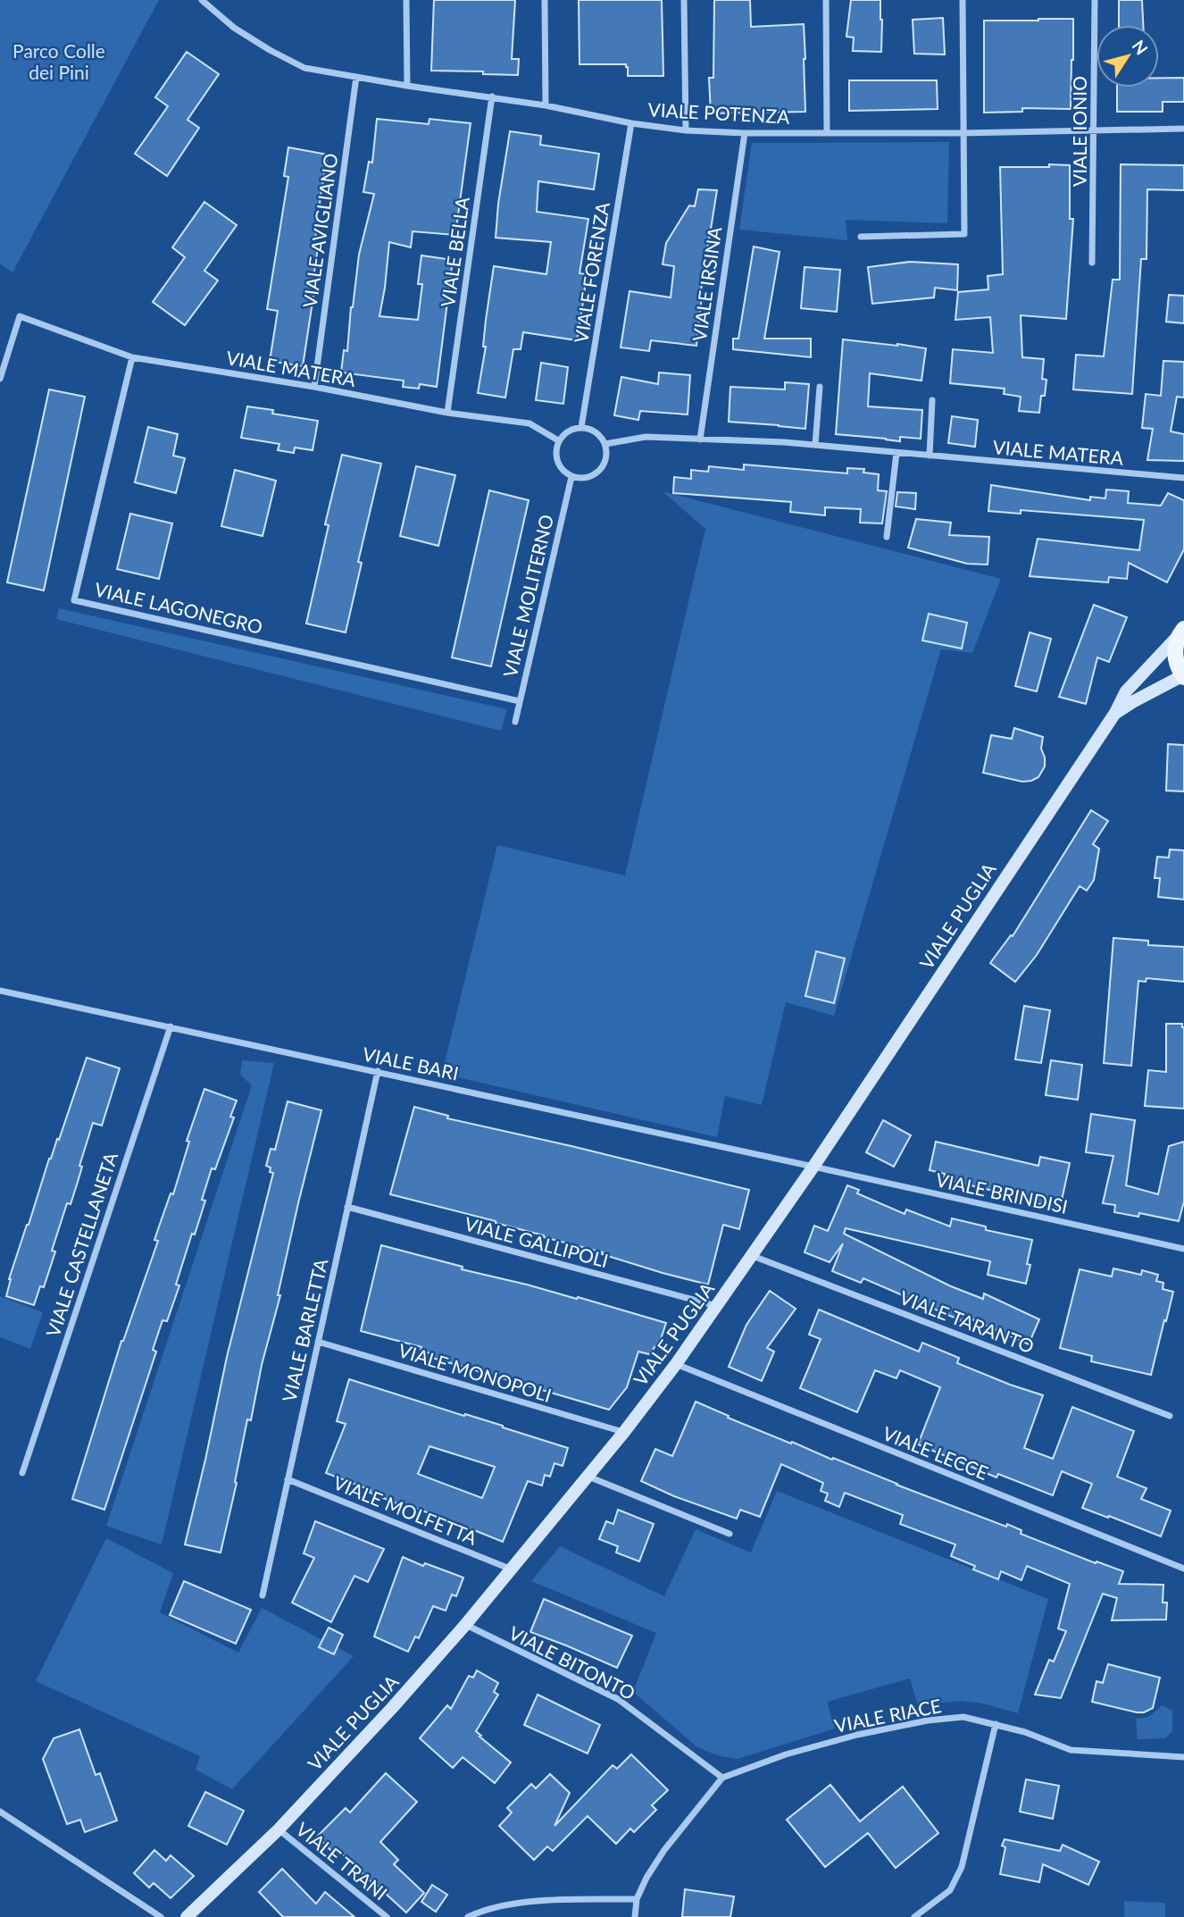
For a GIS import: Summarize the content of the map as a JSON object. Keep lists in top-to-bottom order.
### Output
{
  "streets": {
    "main road": ["VIALE PUGLIA"],
    "street": [
      "VIALE POTENZA",
      "VIALE IONIO",
      "VIALE AVIGLIANO",
      "VIALE BELLA",
      "VIALE FORENZA",
      "VIALE IRSINA",
      "VIALE MATERA",
      "VIALE MOLITERNO",
      "VIALE LAGONEGRO",
      "VIALE BARI",
      "VIALE BRINDISI",
      "VIALE GALLIPOLI",
      "VIALE CASTELLANETA",
      "VIALE TARANTO",
      "VIALE BARLETTA",
      "VIALE MONOPOLI",
      "VIALE LECCE",
      "VIALE MOLFETTA",
      "VIALE BITONTO",
      "VIALE RIACE",
      "VIALE TRANI"
    ]
  },
  "crossings": [
    ["VIALE POTENZA", "VIALE IONIO"],
    ["VIALE POTENZA", "VIALE AVIGLIANO"],
    ["VIALE POTENZA", "VIALE BELLA"],
    ["VIALE POTENZA", "VIALE FORENZA"],
    ["VIALE POTENZA", "VIALE IRSINA"],
    ["VIALE AVIGLIANO", "VIALE MATERA"],
    ["VIALE BELLA", "VIALE MATERA"],
    ["VIALE FORENZA", "VIALE MATERA"],
    ["VIALE FORENZA", "VIALE MOLITERNO"],
    ["VIALE IRSINA", "VIALE MATERA"],
    ["VIALE MATERA", "VIALE MOLITERNO"],
    ["VIALE MATERA", "VIALE LAGONEGRO"],
    ["VIALE MOLITERNO", "VIALE LAGONEGRO"],
    ["VIALE PUGLIA", "VIALE BARI"],
    ["VIALE PUGLIA", "VIALE BRINDISI"],
    ["VIALE PUGLIA", "VIALE GALLIPOLI"],
    ["VIALE PUGLIA", "VIALE TARANTO"],
    ["VIALE PUGLIA", "VIALE MONOPOLI"],
    ["VIALE PUGLIA", "VIALE LECCE"],
    ["VIALE PUGLIA", "VIALE MOLFETTA"],
    ["VIALE PUGLIA", "VIALE BITONTO"],
    ["VIALE PUGLIA", "VIALE TRANI"],
    ["VIALE BARI", "VIALE BRINDISI"],
    ["VIALE BARI", "VIALE CASTELLANETA"],
    ["VIALE BARI", "VIALE BARLETTA"],
    ["VIALE GALLIPOLI", "VIALE BARLETTA"],
    ["VIALE BARLETTA", "VIALE MONOPOLI"],
    ["VIALE BARLETTA", "VIALE MOLFETTA"],
    ["VIALE BITONTO", "VIALE RIACE"]
  ],
  "parks": ["Parco Colle dei Pini"],
  "north": "top right"
}
